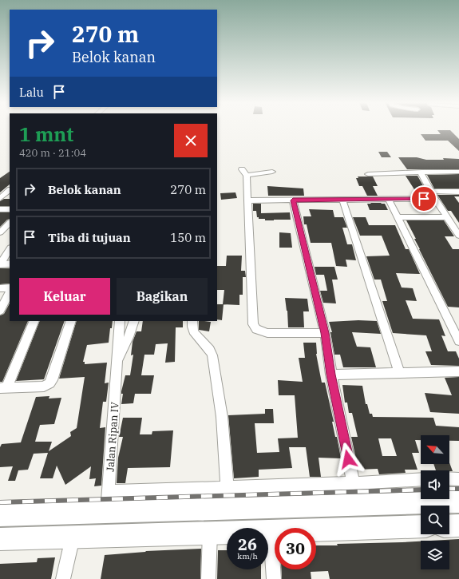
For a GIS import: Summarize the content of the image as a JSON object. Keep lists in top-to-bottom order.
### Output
{
  "streets": {
    "street": ["Jalan Ripan IV"]
  },
  "north": "top left",
  "page": {
    "turn": ["270 m", "Belok kanan"],
    "then": "Lalu",
    "heading": ["1 mnt", "420 m · 21:04"],
    "list": [
      {
        "name": "Belok kanan",
        "value": "270 m"
      },
      {
        "name": "Tiba di tujuan",
        "value": "150 m"
      }
    ],
    "buttons": ["Keluar", "Bagikan"],
    "speed": "26 km/h",
    "limit": "30"
  }
}
